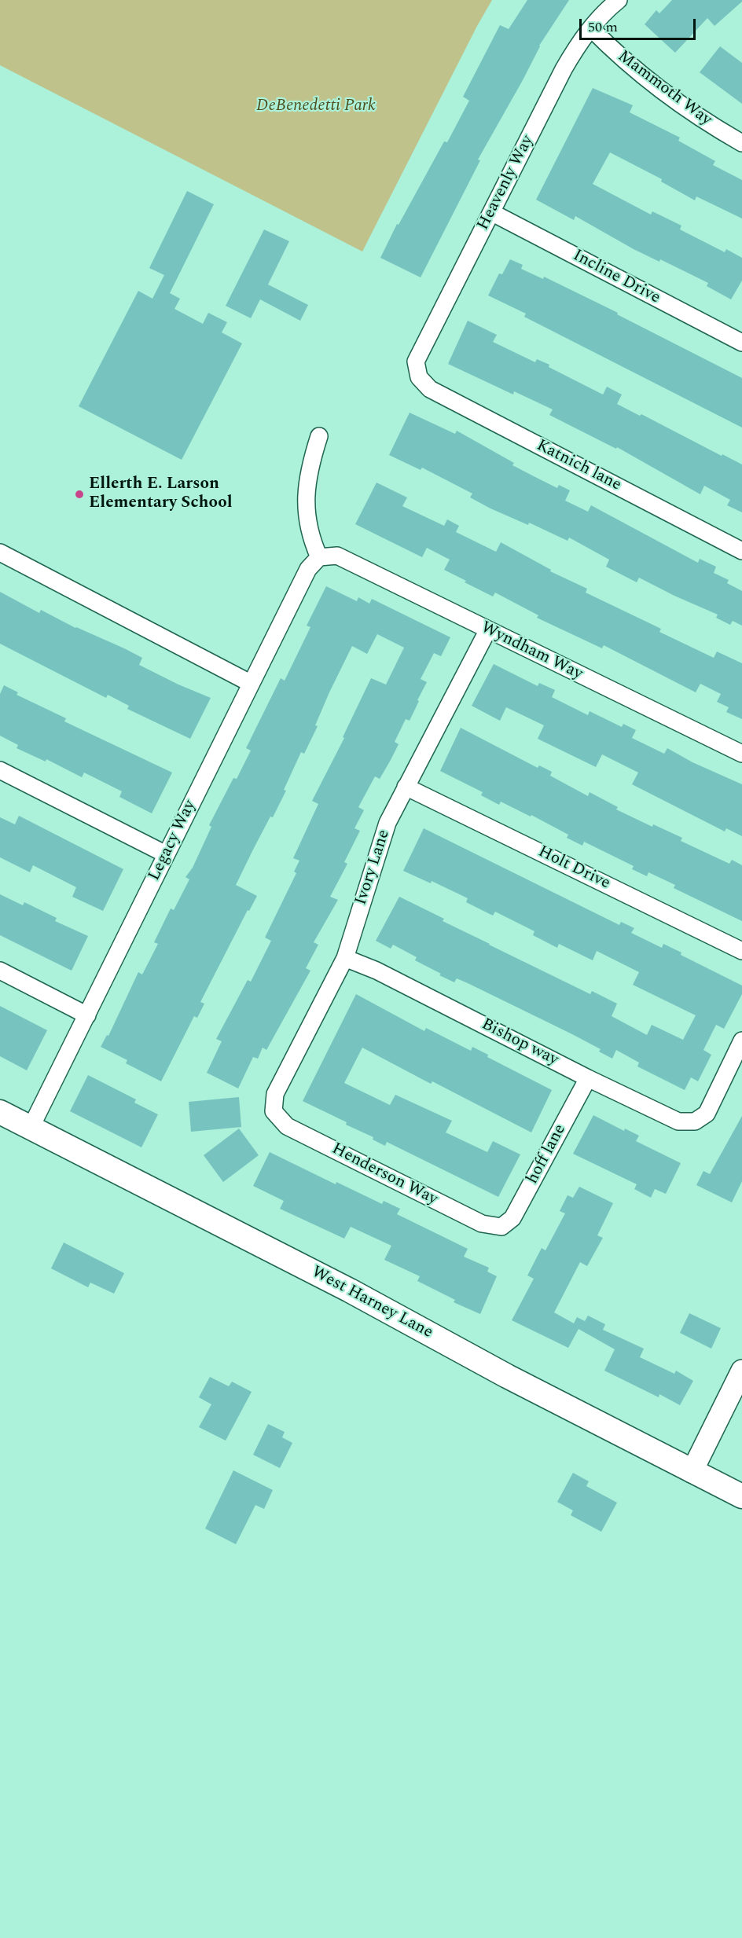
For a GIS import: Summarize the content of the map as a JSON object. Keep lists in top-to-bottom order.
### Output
{
  "streets": {
    "main road": ["West Harney Lane"],
    "street": [
      "Mammoth Way",
      "Heavenly Way",
      "Incline Drive",
      "Katnich lane",
      "Wyndham Way",
      "Legacy Way",
      "Ivory Lane",
      "Holt Drive",
      "Bishop way",
      "hoff lane",
      "Henderson Way"
    ]
  },
  "crossings": [
    ["Mammoth Way", "Heavenly Way"],
    ["Heavenly Way", "Incline Drive"],
    ["Heavenly Way", "Katnich lane"],
    ["Wyndham Way", "Legacy Way"],
    ["Wyndham Way", "Ivory Lane"],
    ["Legacy Way", "West Harney Lane"],
    ["Ivory Lane", "Holt Drive"],
    ["Ivory Lane", "Bishop way"],
    ["Ivory Lane", "Henderson Way"],
    ["Bishop way", "hoff lane"],
    ["hoff lane", "Henderson Way"]
  ],
  "parks": ["DeBenedetti Park"],
  "places": ["Ellerth E. Larson Elementary School"],
  "scale_bar": "50 m"
}
